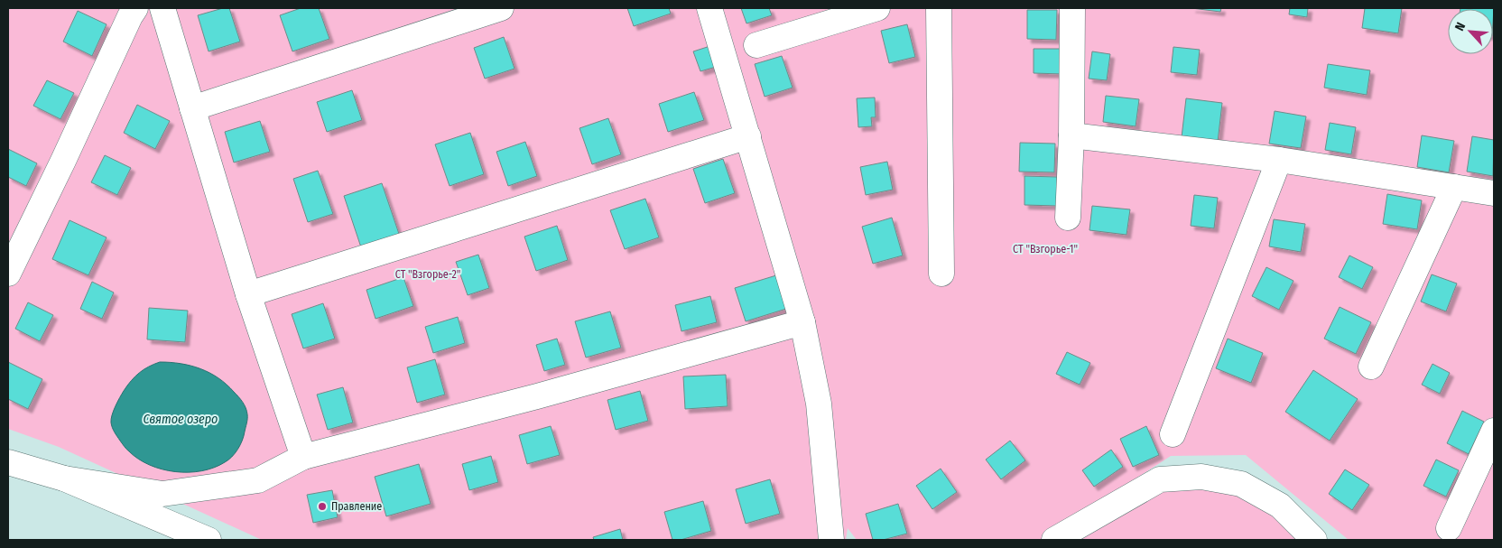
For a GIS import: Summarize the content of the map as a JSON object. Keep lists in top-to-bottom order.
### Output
{
  "water": ["Святое озеро"],
  "parks": ["СТ \"Взгорье-1\"", "СТ \"Взгорье-2\""],
  "places": ["Правление"],
  "north": "top left"
}
